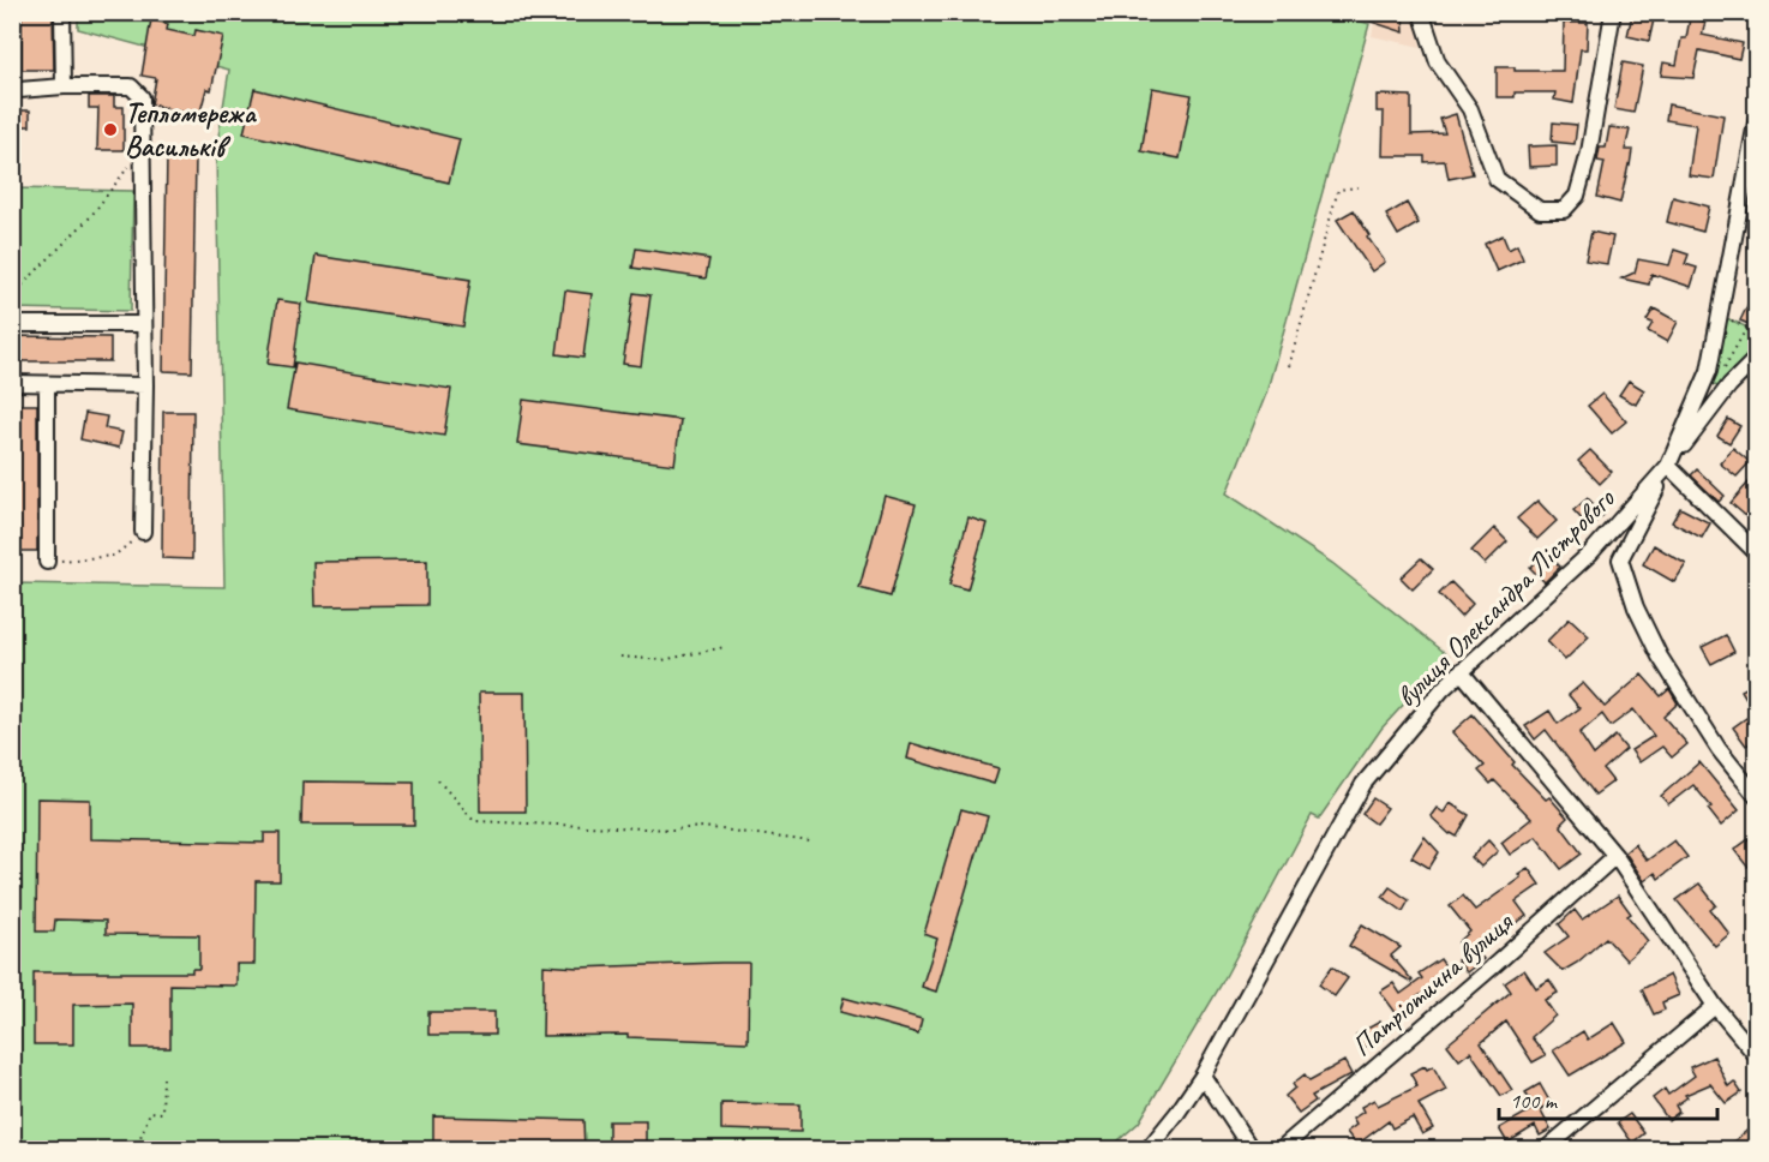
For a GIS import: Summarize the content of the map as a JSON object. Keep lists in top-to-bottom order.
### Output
{
  "streets": {
    "street": ["вулиця Олександра Лістрового", "Патріотична вулиця"]
  },
  "places": ["Тепломережа Васильків"],
  "scale_bar": "100 m"
}
